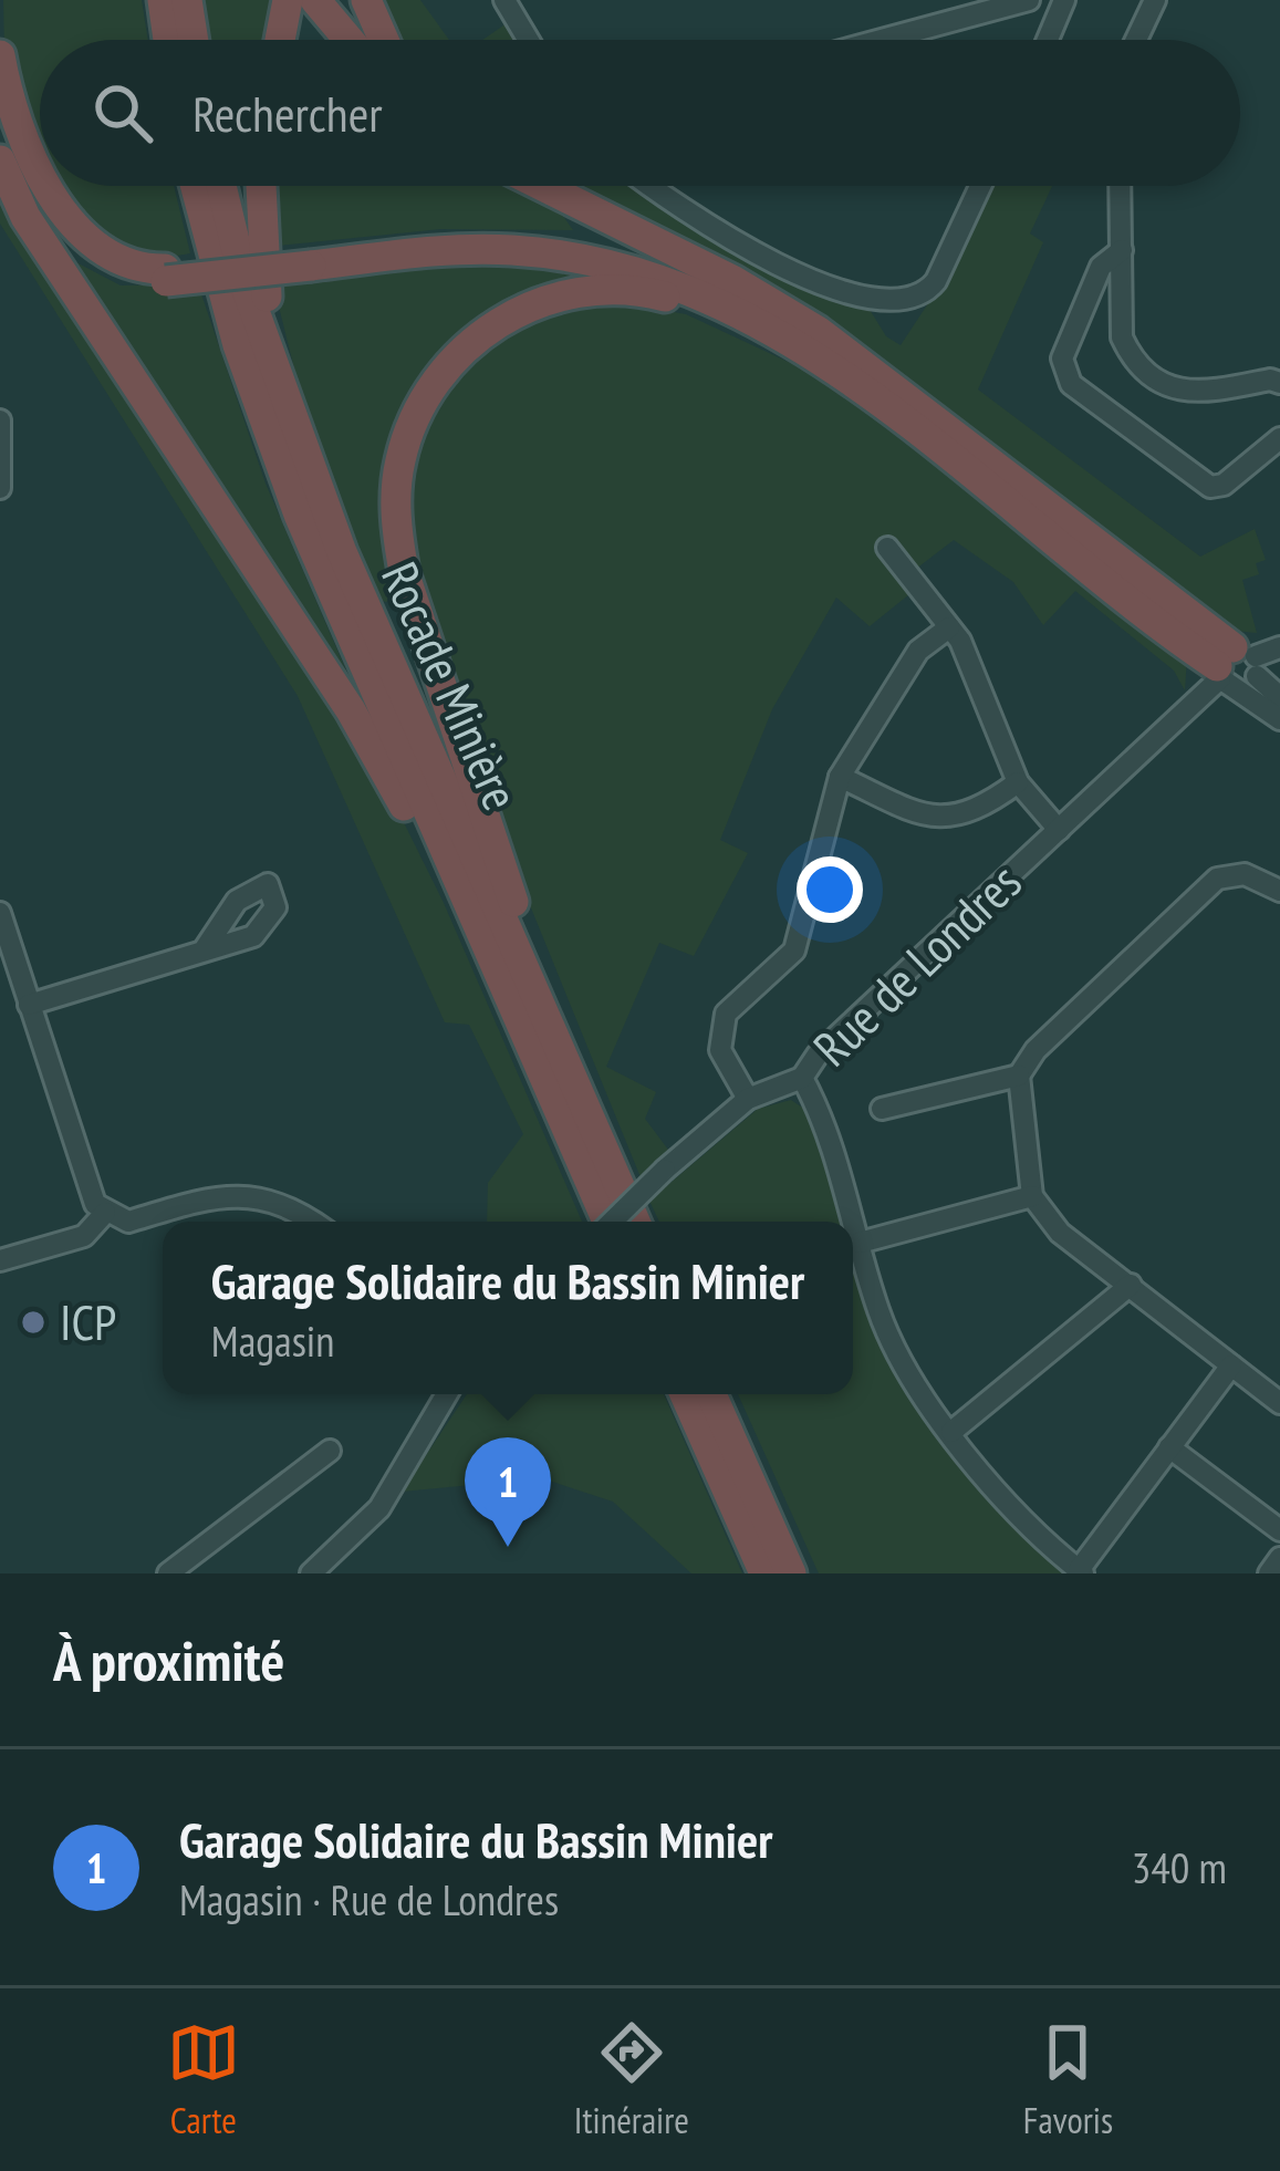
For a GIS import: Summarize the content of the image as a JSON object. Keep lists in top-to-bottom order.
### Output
{
  "streets": {
    "highway": ["Rocade Minière"],
    "street": ["Rue de Londres"]
  },
  "places": ["ICP"],
  "page": {
    "search": "Rechercher",
    "popup": ["Garage Solidaire du Bassin Minier", "Magasin"],
    "pins": "1",
    "heading": "À proximité",
    "list": [
      {
        "mark": "1",
        "name": "Garage Solidaire du Bassin Minier",
        "note": "Magasin · Rue de Londres",
        "value": "340 m"
      }
    ],
    "nav": ["Carte", "Itinéraire", "Favoris"]
  }
}
